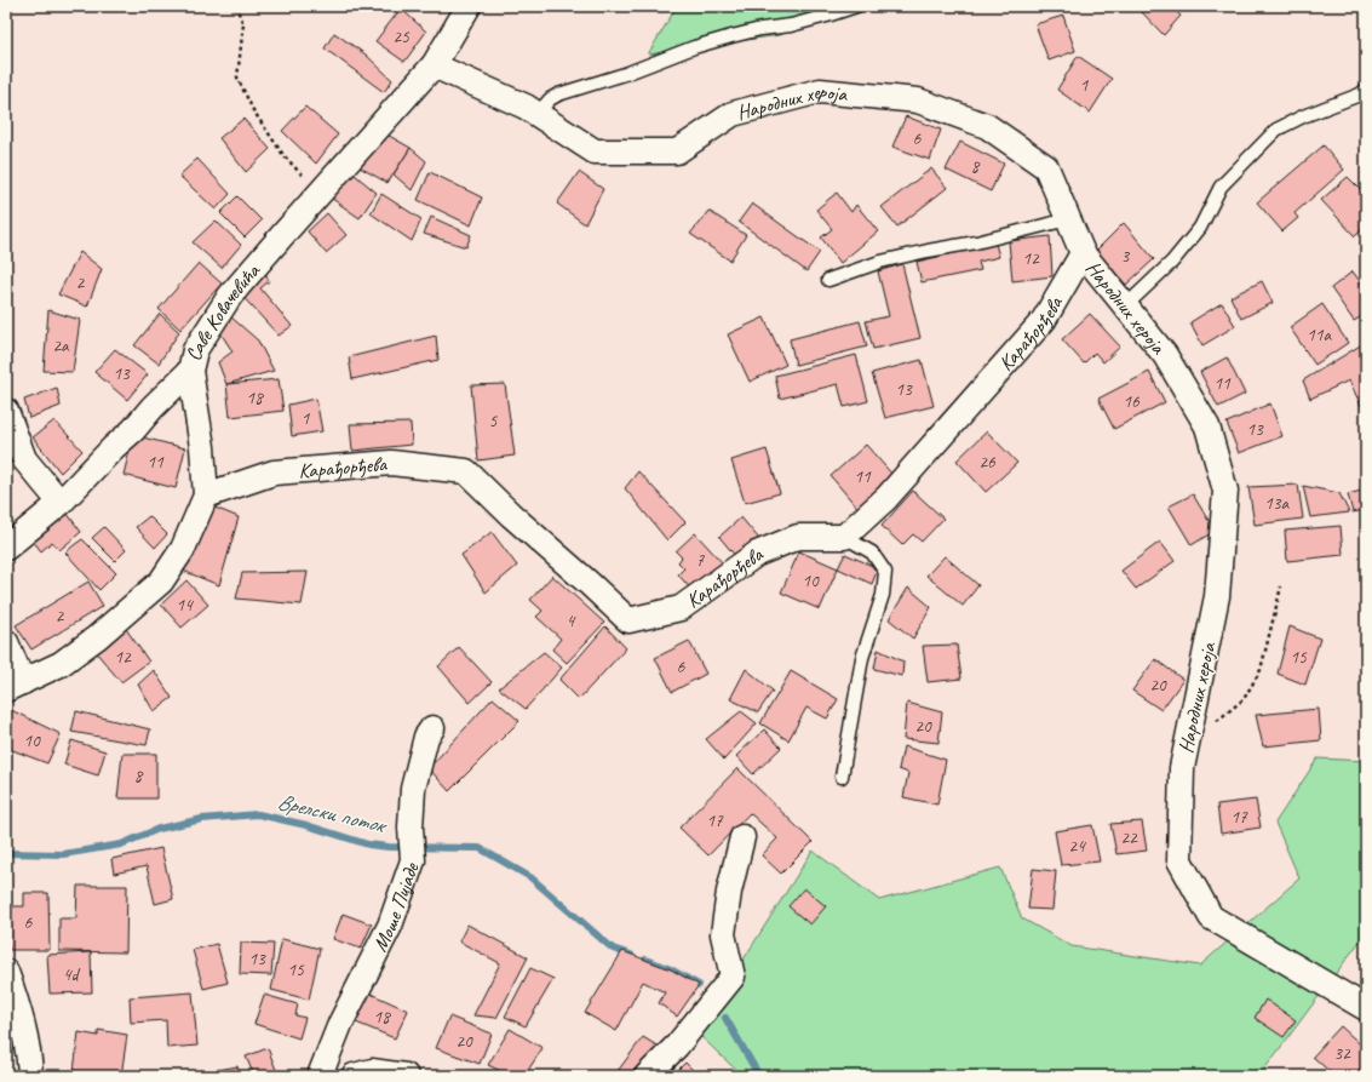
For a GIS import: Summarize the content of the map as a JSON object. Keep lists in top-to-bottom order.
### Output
{
  "streets": {
    "street": [
      "Народних хероја",
      "Саве Ковачевића",
      "Карађорђева",
      "Моше Пијаде"
    ]
  },
  "crossings": [
    ["Народних хероја", "Саве Ковачевића"],
    ["Народних хероја", "Карађорђева"],
    ["Саве Ковачевића", "Карађорђева"]
  ],
  "water": ["Врелски поток"],
  "house_numbers": [
    "25",
    "1",
    "6",
    "8",
    "3",
    "12",
    "2",
    "11a",
    "2a",
    "13",
    "11",
    "13",
    "18",
    "16",
    "1",
    "5",
    "13",
    "11",
    "26",
    "11",
    "13a",
    "7",
    "10",
    "14",
    "2",
    "4",
    "12",
    "15",
    "6",
    "20",
    "20",
    "10",
    "8",
    "17",
    "17",
    "22",
    "24",
    "6",
    "13",
    "15",
    "4d",
    "18",
    "20",
    "32"
  ]
}
